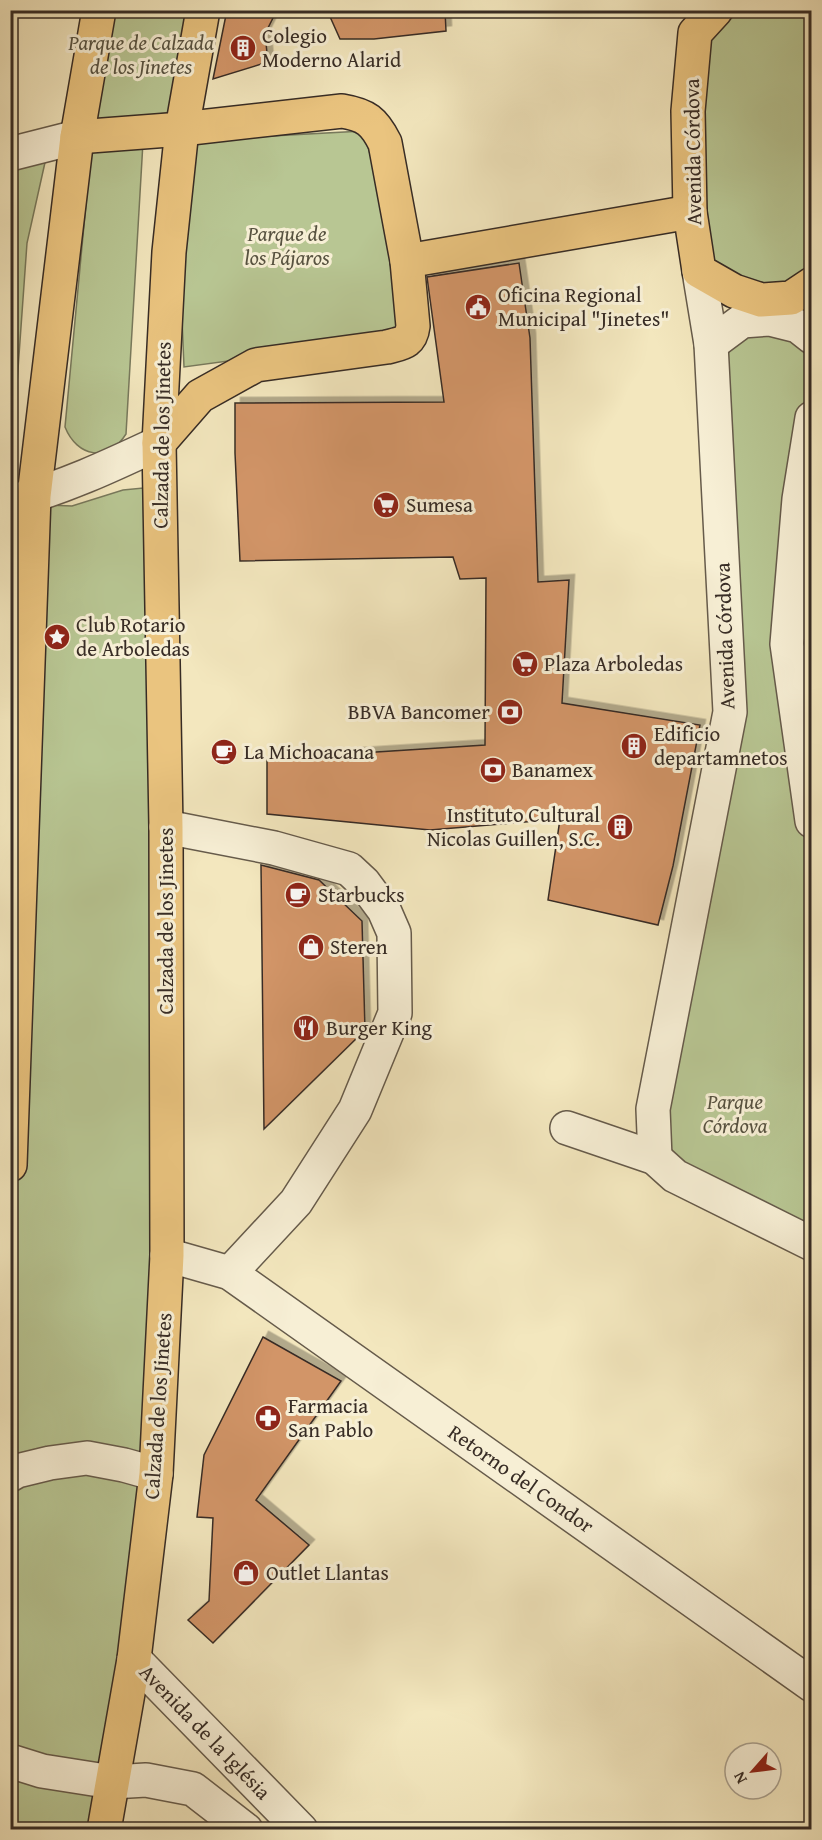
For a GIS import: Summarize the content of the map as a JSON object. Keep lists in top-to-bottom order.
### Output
{
  "streets": {
    "main road": ["Avenida Córdova", "Calzada de los Jinetes"],
    "street": ["Retorno del Condor", "Avenida de la Iglésia"]
  },
  "crossings": [
    ["Calzada de los Jinetes", "Retorno del Condor"],
    ["Calzada de los Jinetes", "Avenida de la Iglésia"]
  ],
  "parks": ["Parque de Calzada de los Jinetes", "Parque de los Pájaros", "Parque Córdova"],
  "places": {
    "building": ["Colegio Moderno Alarid", "Edificio departamnetos", "Instituto Cultural Nicolas Guillen, S.C."],
    "public building": ["Oficina Regional Municipal \"Jinetes\""],
    "supermarket": ["Sumesa", "Plaza Arboledas"],
    "place": ["Club Rotario de Arboledas"],
    "bank": ["BBVA Bancomer", "Banamex"],
    "cafe": ["La Michoacana", "Starbucks"],
    "shop": ["Steren", "Outlet Llantas"],
    "restaurant": ["Burger King"],
    "pharmacy": ["Farmacia San Pablo"]
  },
  "north": "bottom left"
}
